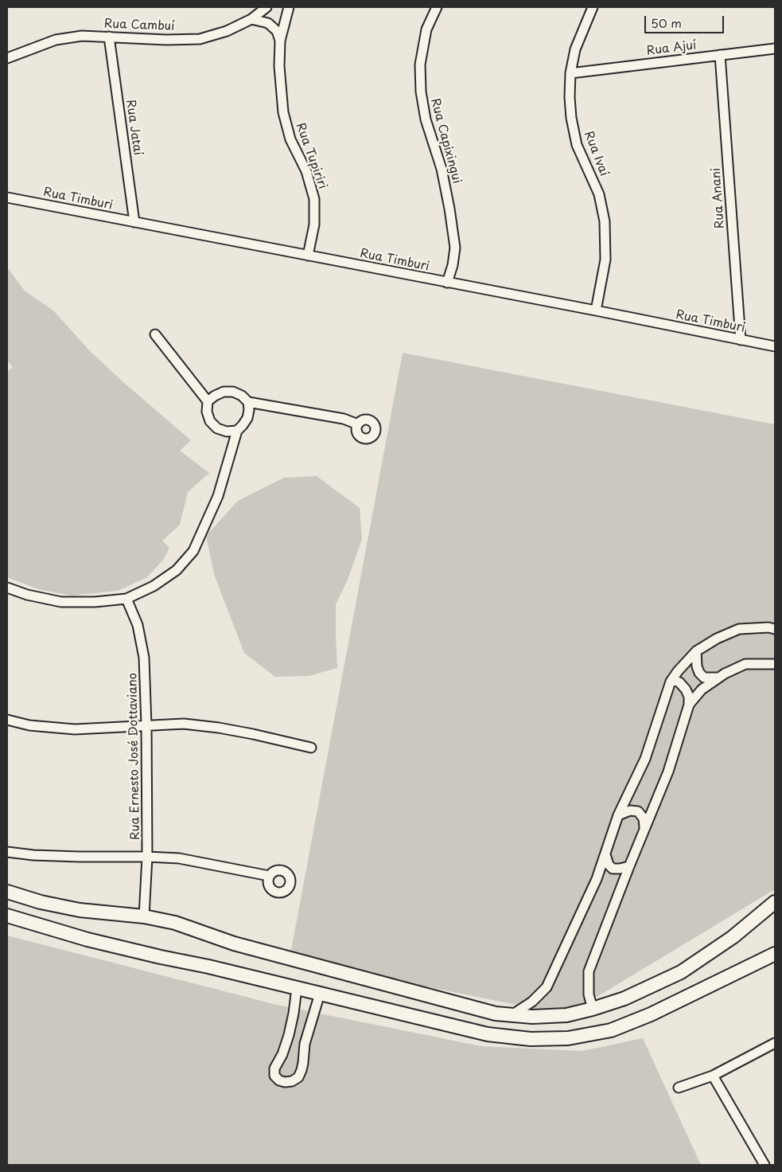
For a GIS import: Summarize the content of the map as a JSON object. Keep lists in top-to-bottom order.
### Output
{
  "streets": {
    "street": [
      "Rua Cambuí",
      "Rua Ajuí",
      "Rua Jataí",
      "Rua Capixingui",
      "Rua Ivaí",
      "Rua Tupiriri",
      "Rua Anani",
      "Rua Timburi",
      "Rua Ernesto José Dottaviano"
    ]
  },
  "crossings": [
    ["Rua Cambuí", "Rua Jataí"],
    ["Rua Ajuí", "Rua Ivaí"],
    ["Rua Ajuí", "Rua Anani"],
    ["Rua Jataí", "Rua Timburi"],
    ["Rua Capixingui", "Rua Timburi"],
    ["Rua Ivaí", "Rua Timburi"],
    ["Rua Tupiriri", "Rua Timburi"],
    ["Rua Anani", "Rua Timburi"]
  ],
  "scale_bar": "50 m"
}
